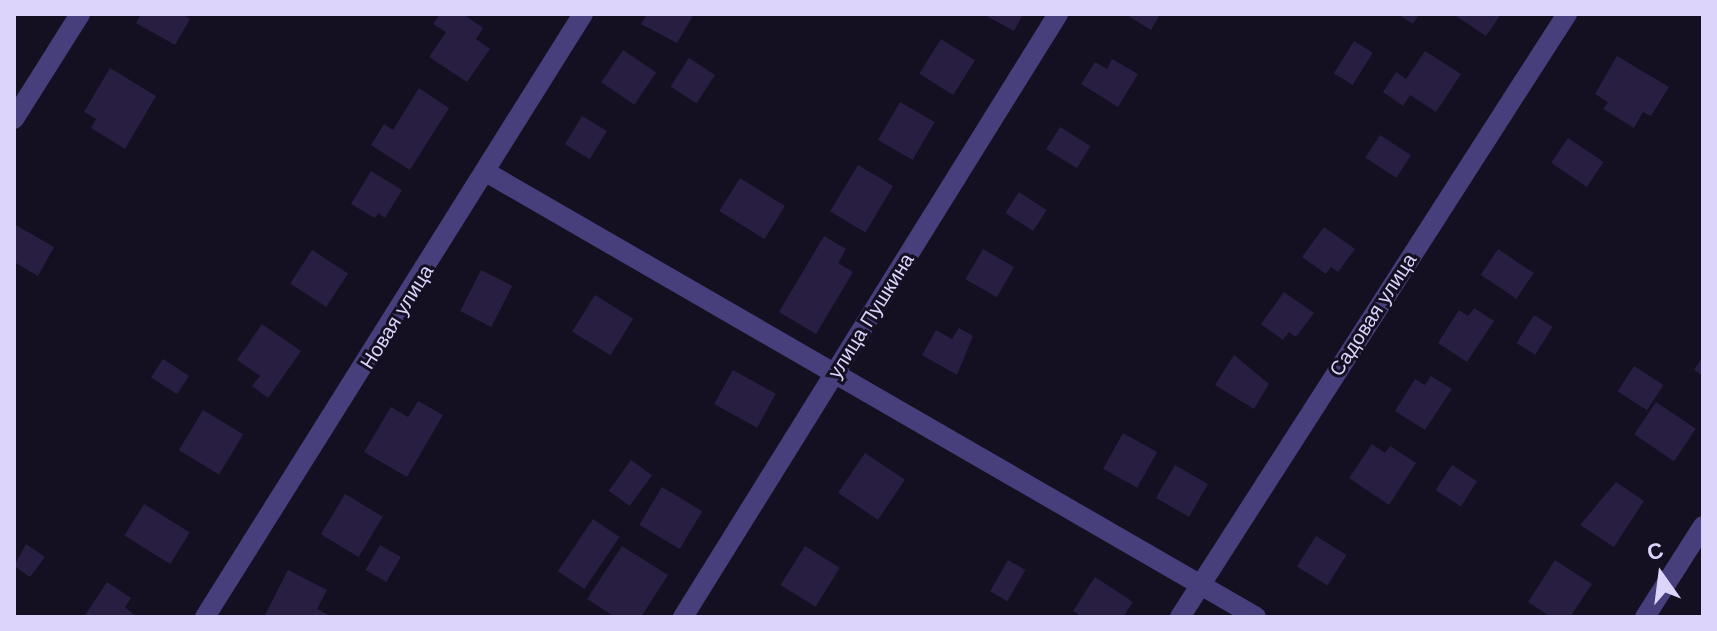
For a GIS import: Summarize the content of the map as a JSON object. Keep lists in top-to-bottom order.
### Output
{
  "streets": {
    "street": ["Садовая улица", "улица Пушкина", "Новая улица"]
  },
  "north": "top"
}
